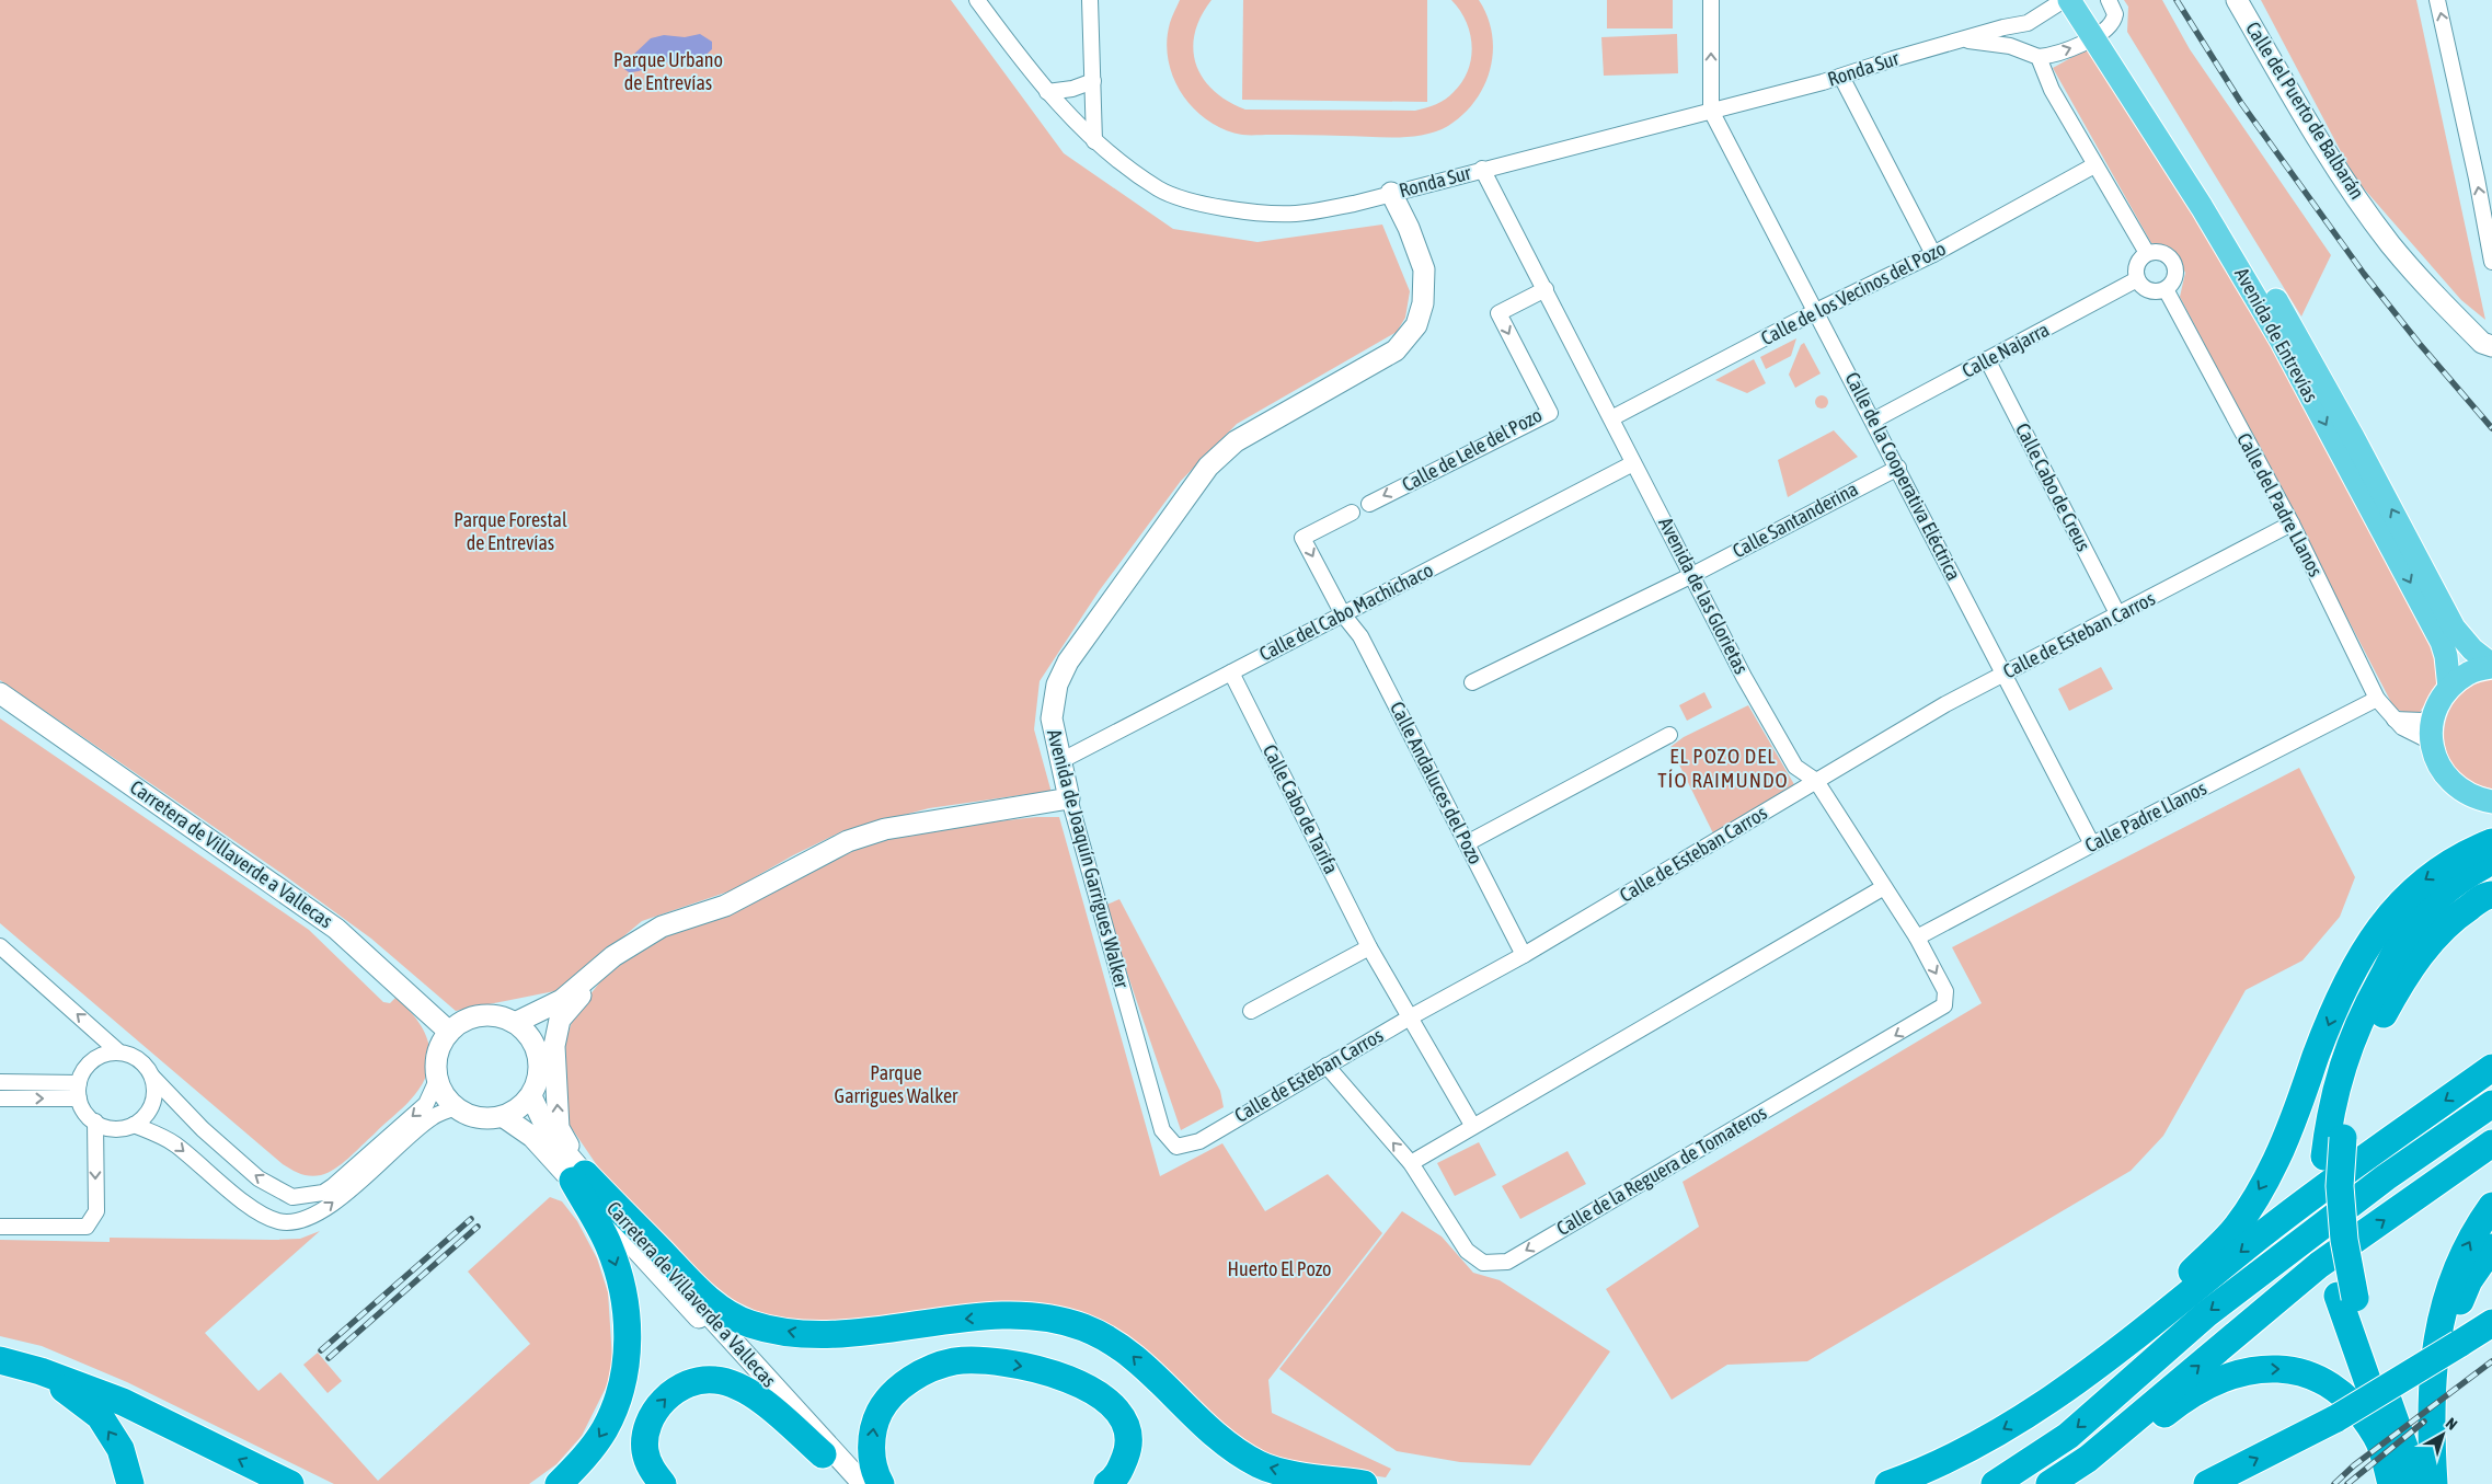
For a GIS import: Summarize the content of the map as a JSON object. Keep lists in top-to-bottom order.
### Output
{
  "streets": {
    "main road": ["Avenida de Entrevías"],
    "street": [
      "Ronda Sur",
      "Calle del Puerto de Balbarán",
      "Calle de los Vecinos del Pozo",
      "Calle Najarra",
      "Calle de Lele del Pozo",
      "Calle de la Cooperativa Eléctrica",
      "Calle Cabo de Creus",
      "Calle del Padre Llanos",
      "Calle Santanderina",
      "Avenida de las Glorietas",
      "Calle del Cabo Machichaco",
      "Calle de Esteban Carros",
      "Calle Andaluces del Pozo",
      "Calle Cabo de Tarifa",
      "Calle Padre Llanos",
      "Carretera de Villaverde a Vallecas",
      "Avenida de Joaquín Garrigues Walker",
      "Calle de la Reguera de Tomateros"
    ]
  },
  "crossings": [
    ["Ronda Sur", "Avenida de Entrevías"],
    ["Ronda Sur", "Calle de la Cooperativa Eléctrica"],
    ["Ronda Sur", "Avenida de las Glorietas"],
    ["Ronda Sur", "Avenida de Joaquín Garrigues Walker"],
    ["Calle de los Vecinos del Pozo", "Calle de la Cooperativa Eléctrica"],
    ["Calle de los Vecinos del Pozo", "Avenida de las Glorietas"],
    ["Calle Najarra", "Calle de la Cooperativa Eléctrica"],
    ["Calle Najarra", "Calle Cabo de Creus"],
    ["Calle Najarra", "Calle del Padre Llanos"],
    ["Calle de Lele del Pozo", "Avenida de las Glorietas"],
    ["Calle de la Cooperativa Eléctrica", "Calle Santanderina"],
    ["Calle de la Cooperativa Eléctrica", "Calle de Esteban Carros"],
    ["Calle de la Cooperativa Eléctrica", "Calle Padre Llanos"],
    ["Calle Cabo de Creus", "Calle de Esteban Carros"],
    ["Calle del Padre Llanos", "Calle de Esteban Carros"],
    ["Calle del Padre Llanos", "Calle Padre Llanos"],
    ["Calle Santanderina", "Avenida de las Glorietas"],
    ["Avenida de las Glorietas", "Calle del Cabo Machichaco"],
    ["Avenida de las Glorietas", "Calle de Esteban Carros"],
    ["Avenida de las Glorietas", "Calle Padre Llanos"],
    ["Avenida de las Glorietas", "Calle de la Reguera de Tomateros"],
    ["Calle del Cabo Machichaco", "Calle Andaluces del Pozo"],
    ["Calle del Cabo Machichaco", "Calle Cabo de Tarifa"],
    ["Calle del Cabo Machichaco", "Avenida de Joaquín Garrigues Walker"],
    ["Calle de Esteban Carros", "Calle Andaluces del Pozo"],
    ["Calle de Esteban Carros", "Calle Cabo de Tarifa"],
    ["Calle de Esteban Carros", "Avenida de Joaquín Garrigues Walker"],
    ["Calle de Esteban Carros", "Calle de la Reguera de Tomateros"]
  ],
  "districts": ["EL POZO DEL TÍO RAIMUNDO"],
  "parks": [
    "Parque Urbano de Entrevías",
    "Parque Forestal de Entrevías",
    "Parque Garrigues Walker",
    "Huerto El Pozo"
  ],
  "north": "top right"
}
